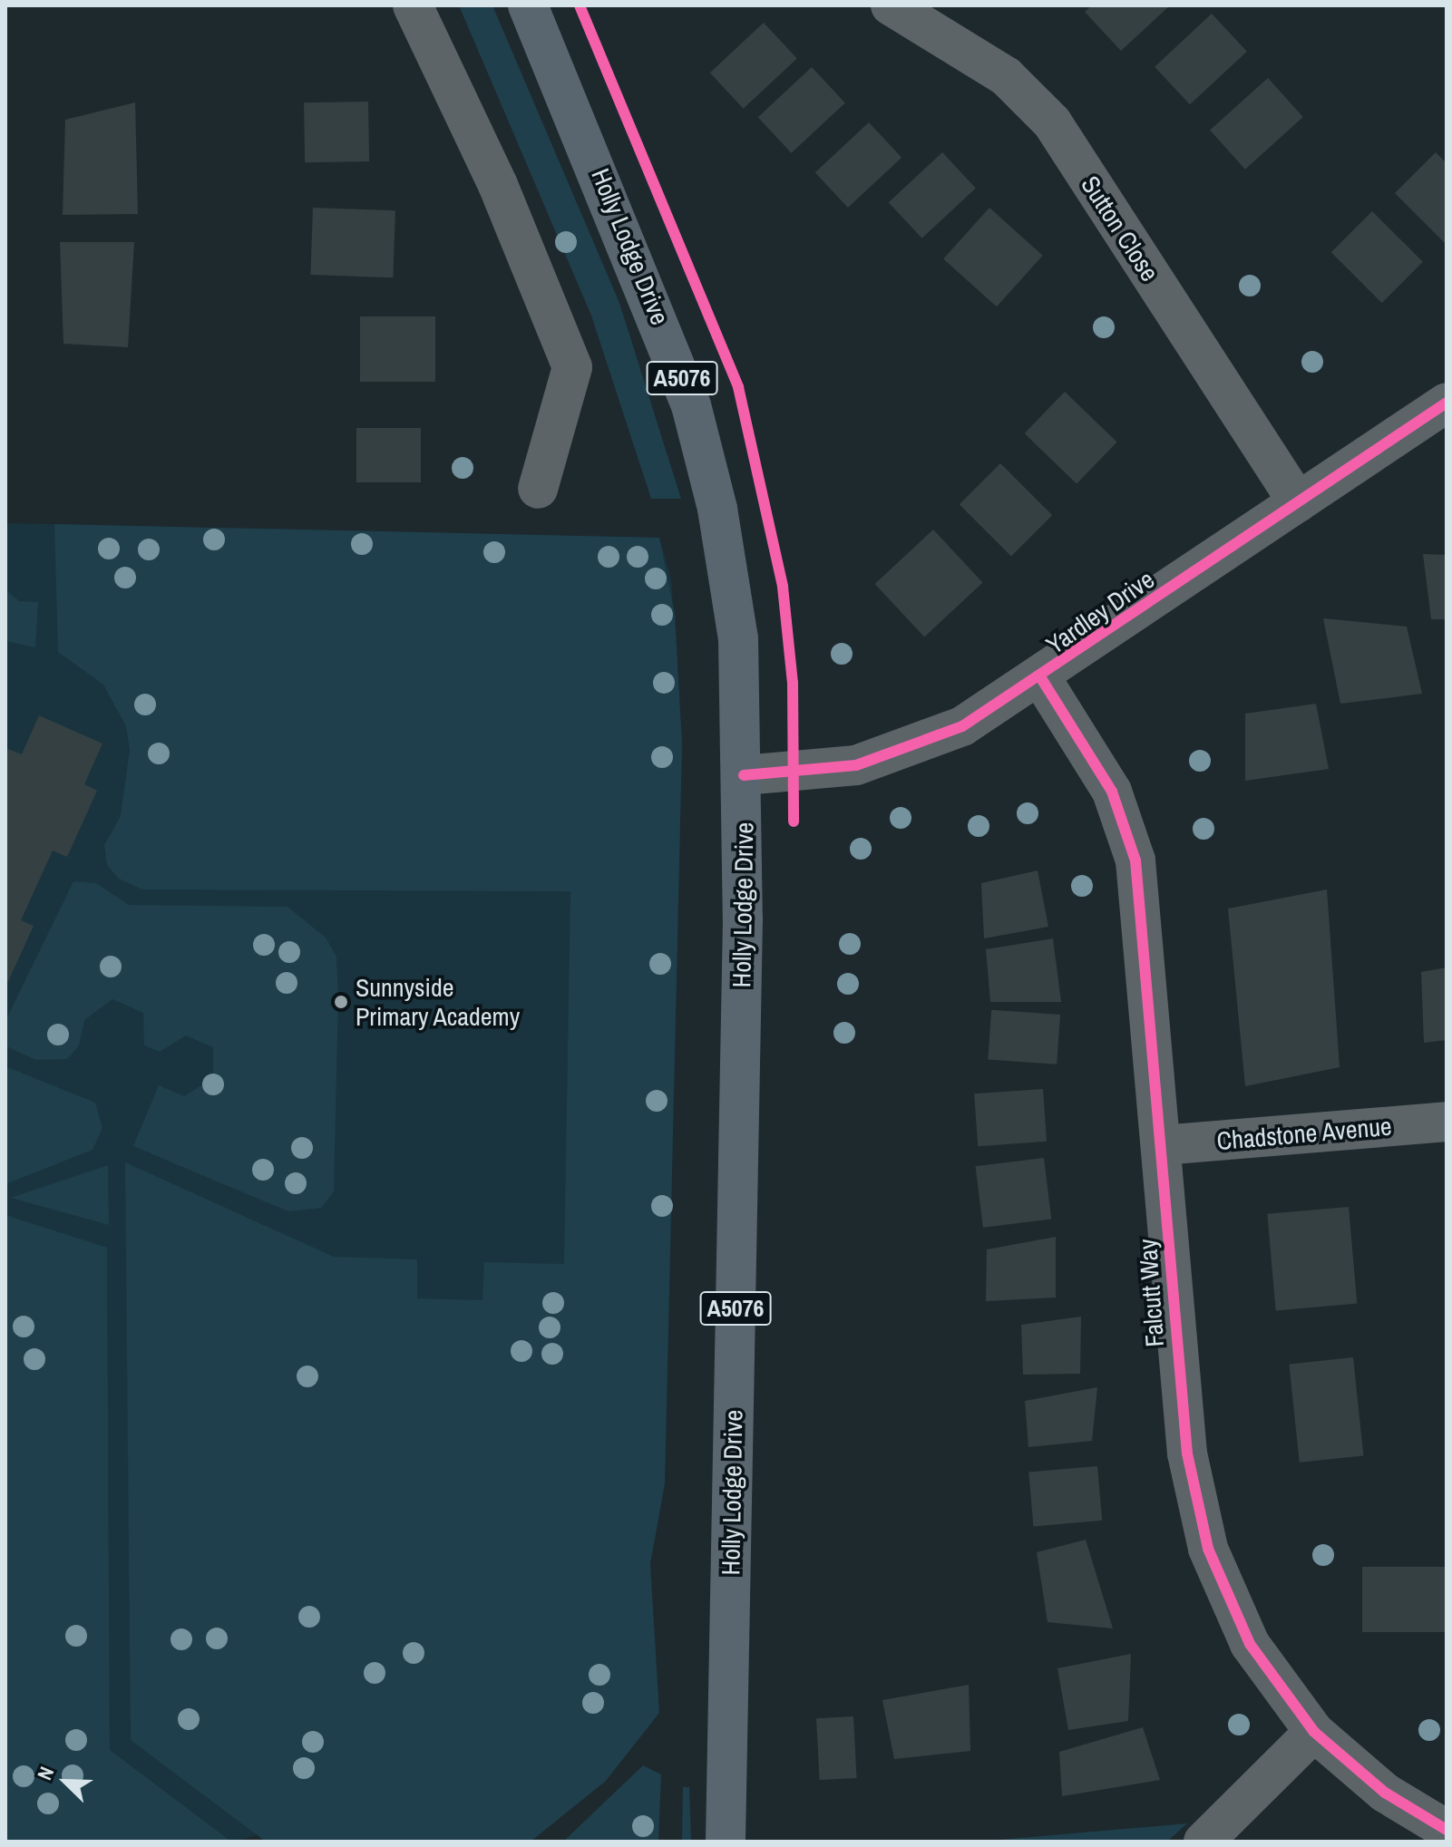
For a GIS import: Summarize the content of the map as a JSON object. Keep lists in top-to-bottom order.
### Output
{
  "streets": {
    "main road": ["Holly Lodge Drive", "A5076"],
    "street": [
      "Sutton Close",
      "Yardley Drive",
      "Chadstone Avenue",
      "Falcutt Way"
    ]
  },
  "crossings": [
    ["Sutton Close", "Yardley Drive"],
    ["Holly Lodge Drive", "Yardley Drive"],
    ["Yardley Drive", "Falcutt Way"],
    ["Chadstone Avenue", "Falcutt Way"]
  ],
  "places": ["Sunnyside Primary Academy"],
  "north": "top left"
}
